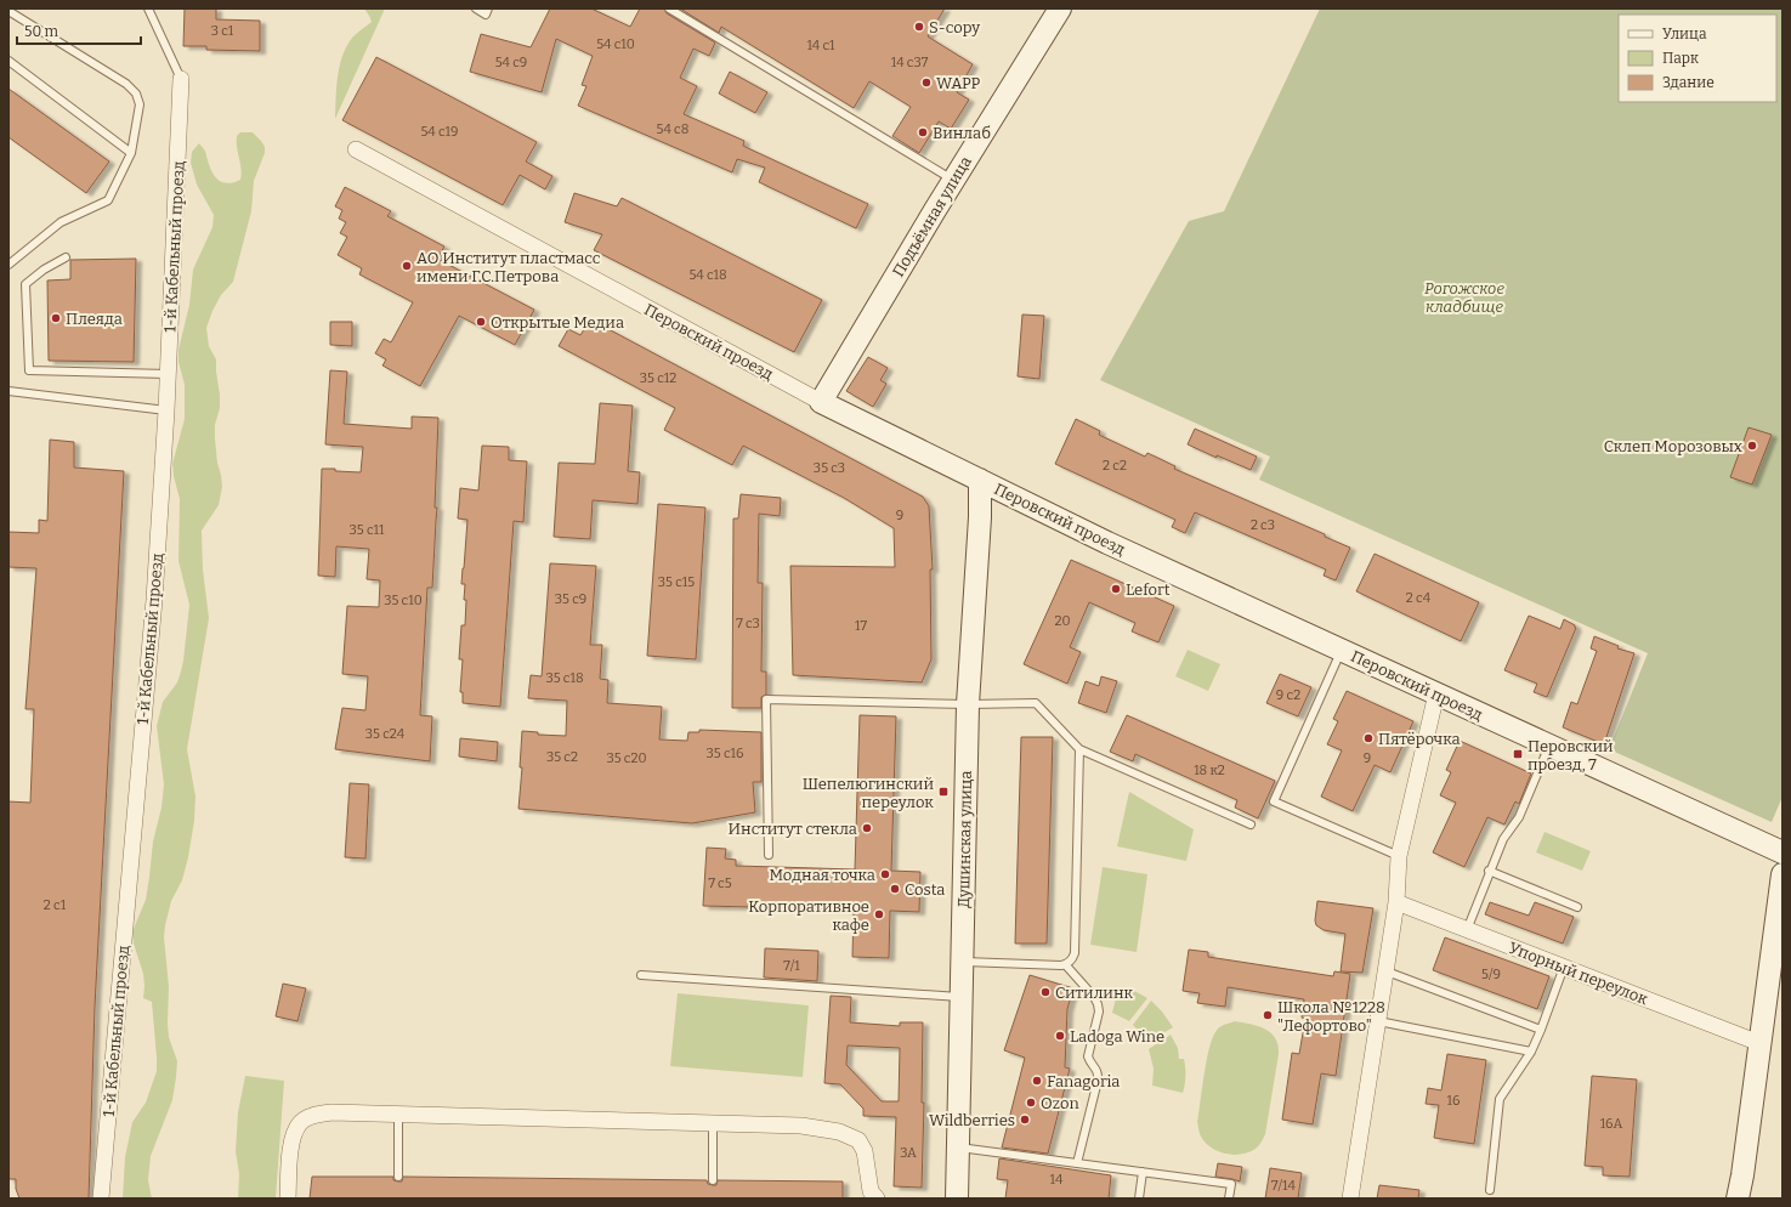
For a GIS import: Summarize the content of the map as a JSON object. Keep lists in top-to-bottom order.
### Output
{
  "streets": {
    "street": [
      "Подъёмная улица",
      "1-й Кабельный проезд",
      "Перовский проезд",
      "Душинская улица",
      "Упорный переулок"
    ]
  },
  "crossings": [
    ["Подъёмная улица", "Перовский проезд"],
    ["Перовский проезд", "Душинская улица"]
  ],
  "parks": ["Рогожское кладбище"],
  "places": {
    "other": [
      "S-copy",
      "WAPP",
      "Винлаб",
      "АО Институт пластмасс имени Г.С.Петрова",
      "Плеяда",
      "Открытые Медиа",
      "Склеп Морозовых",
      "Lefort",
      "Пятёрочка",
      "Институт стекла",
      "Модная точка",
      "Costa",
      "Корпоративное кафе",
      "Ситилинк",
      "Школа №1228 \"Лефортово\"",
      "Ladoga Wine",
      "Fanagoria",
      "Ozon",
      "Wildberries"
    ],
    "transit": ["Перовский проезд, 7", "Шепелюгинский переулок"]
  },
  "house_numbers": [
    "3 с1",
    "54 с10",
    "14 с1",
    "54 с9",
    "14 c37",
    "54 с8",
    "54 с19",
    "54 с18",
    "35 с12",
    "2 с2",
    "35 с3",
    "9",
    "2 с3",
    "35 с11",
    "35 с15",
    "2 с4",
    "35 с9",
    "35 с10",
    "20",
    "7 с3",
    "17",
    "35 с18",
    "9 с2",
    "35 с24",
    "35 с16",
    "35 с2",
    "35 с20",
    "9",
    "18 к2",
    "7 с5",
    "2 с1",
    "7/1",
    "5/9",
    "16",
    "16А",
    "3А",
    "14",
    "7/14"
  ],
  "legend": ["Улица", "Парк", "Здание"],
  "scale_bar": "50 m"
}
